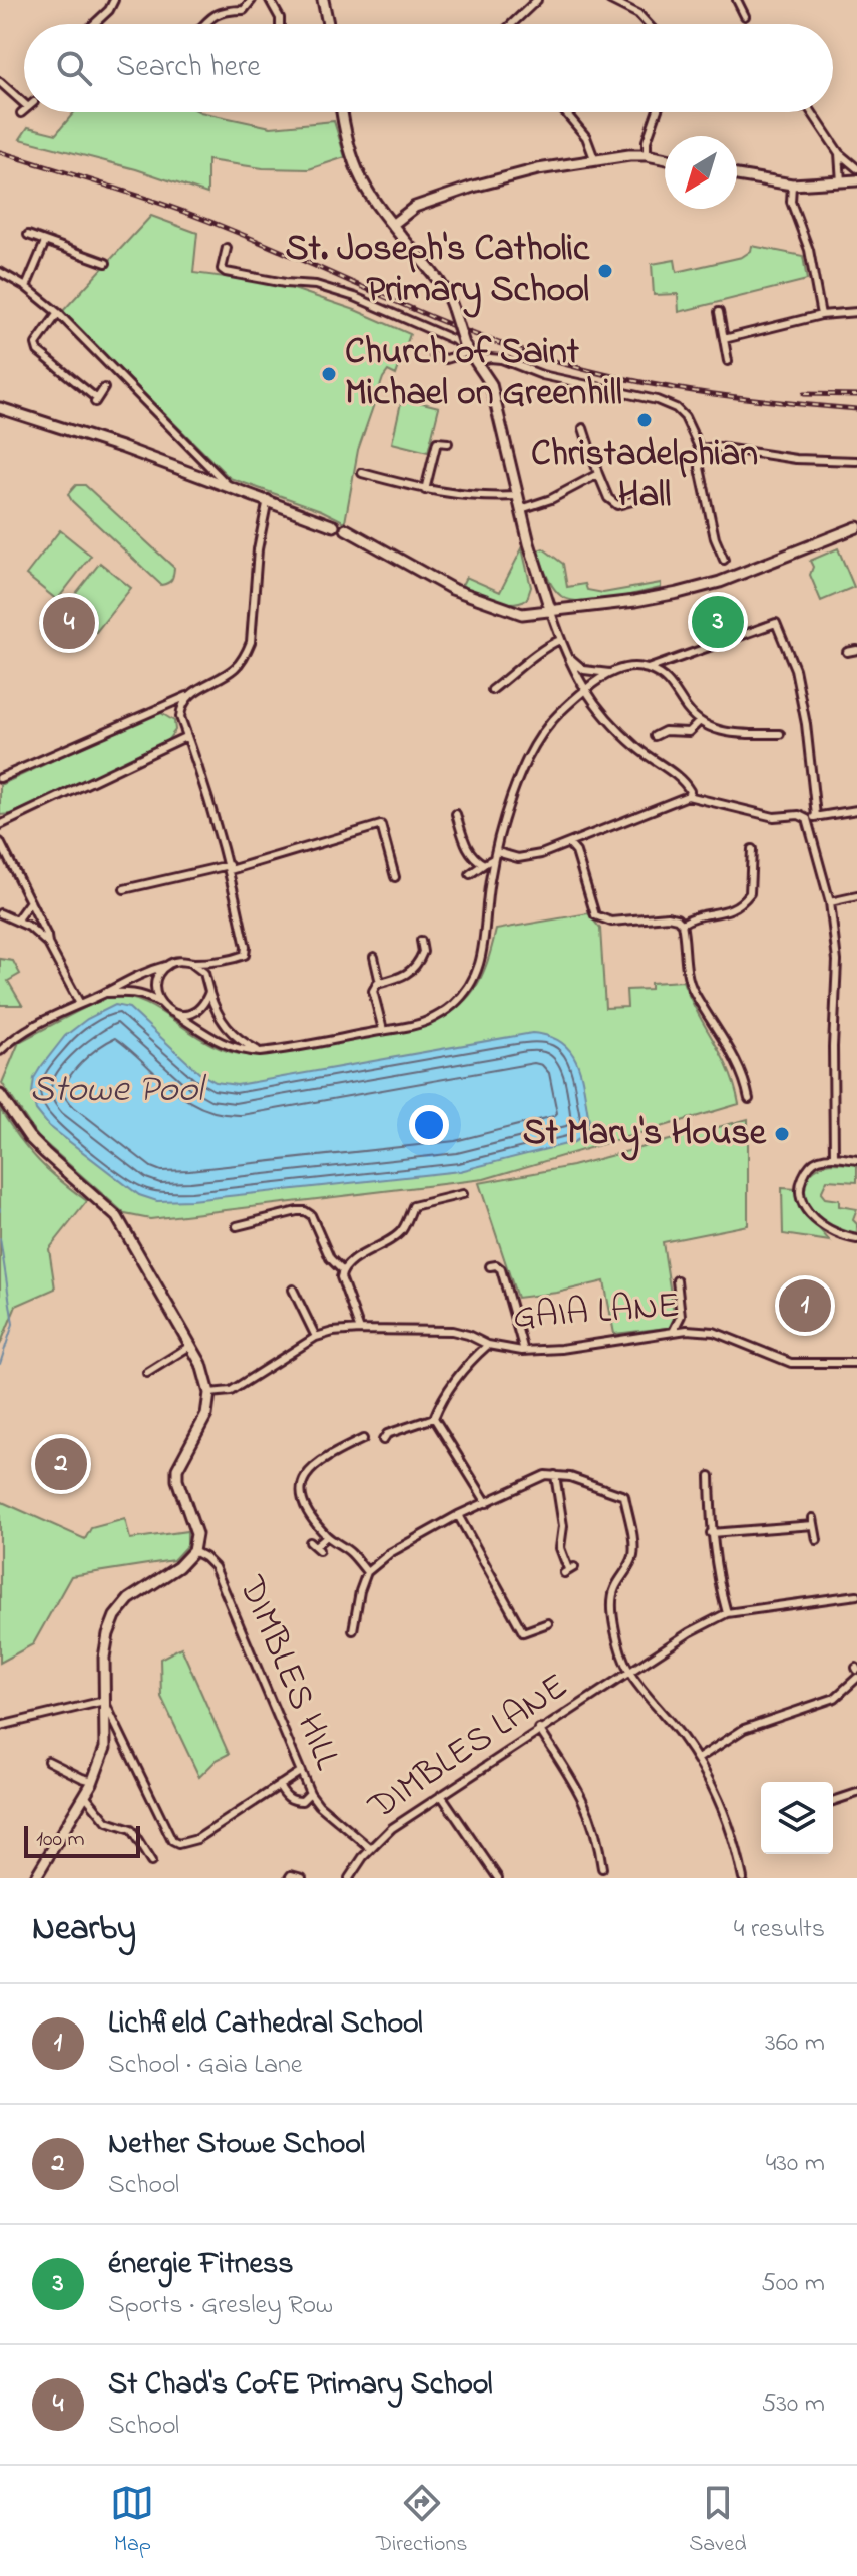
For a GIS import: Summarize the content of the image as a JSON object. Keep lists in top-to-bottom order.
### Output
{
  "streets": {
    "street": ["GAIA LANE", "DIMBLES HILL", "DIMBLES LANE"]
  },
  "crossings": [
    ["DIMBLES HILL", "DIMBLES LANE"]
  ],
  "water": ["Stowe Pool"],
  "places": [
    "St. Joseph's Catholic Primary School",
    "Church of Saint Michael on Greenhill",
    "Christadelphian Hall",
    "St Mary's House"
  ],
  "scale_bar": "100 m",
  "north": "bottom left",
  "page": {
    "search": "Search here",
    "pins": [
      "3",
      "4",
      "1",
      "2"
    ],
    "scale": "100 m",
    "heading": ["Nearby", "4 results"],
    "list": [
      {
        "mark": "1",
        "name": "Lichfield Cathedral School",
        "note": "School · Gaia Lane",
        "value": "360 m"
      },
      {
        "mark": "2",
        "name": "Nether Stowe School",
        "note": "School",
        "value": "430 m"
      },
      {
        "mark": "3",
        "name": "énergie Fitness",
        "note": "Sports · Gresley Row",
        "value": "500 m"
      },
      {
        "mark": "4",
        "name": "St Chad's CofE Primary School",
        "note": "School",
        "value": "530 m"
      }
    ],
    "nav": ["Map", "Directions", "Saved"]
  }
}
